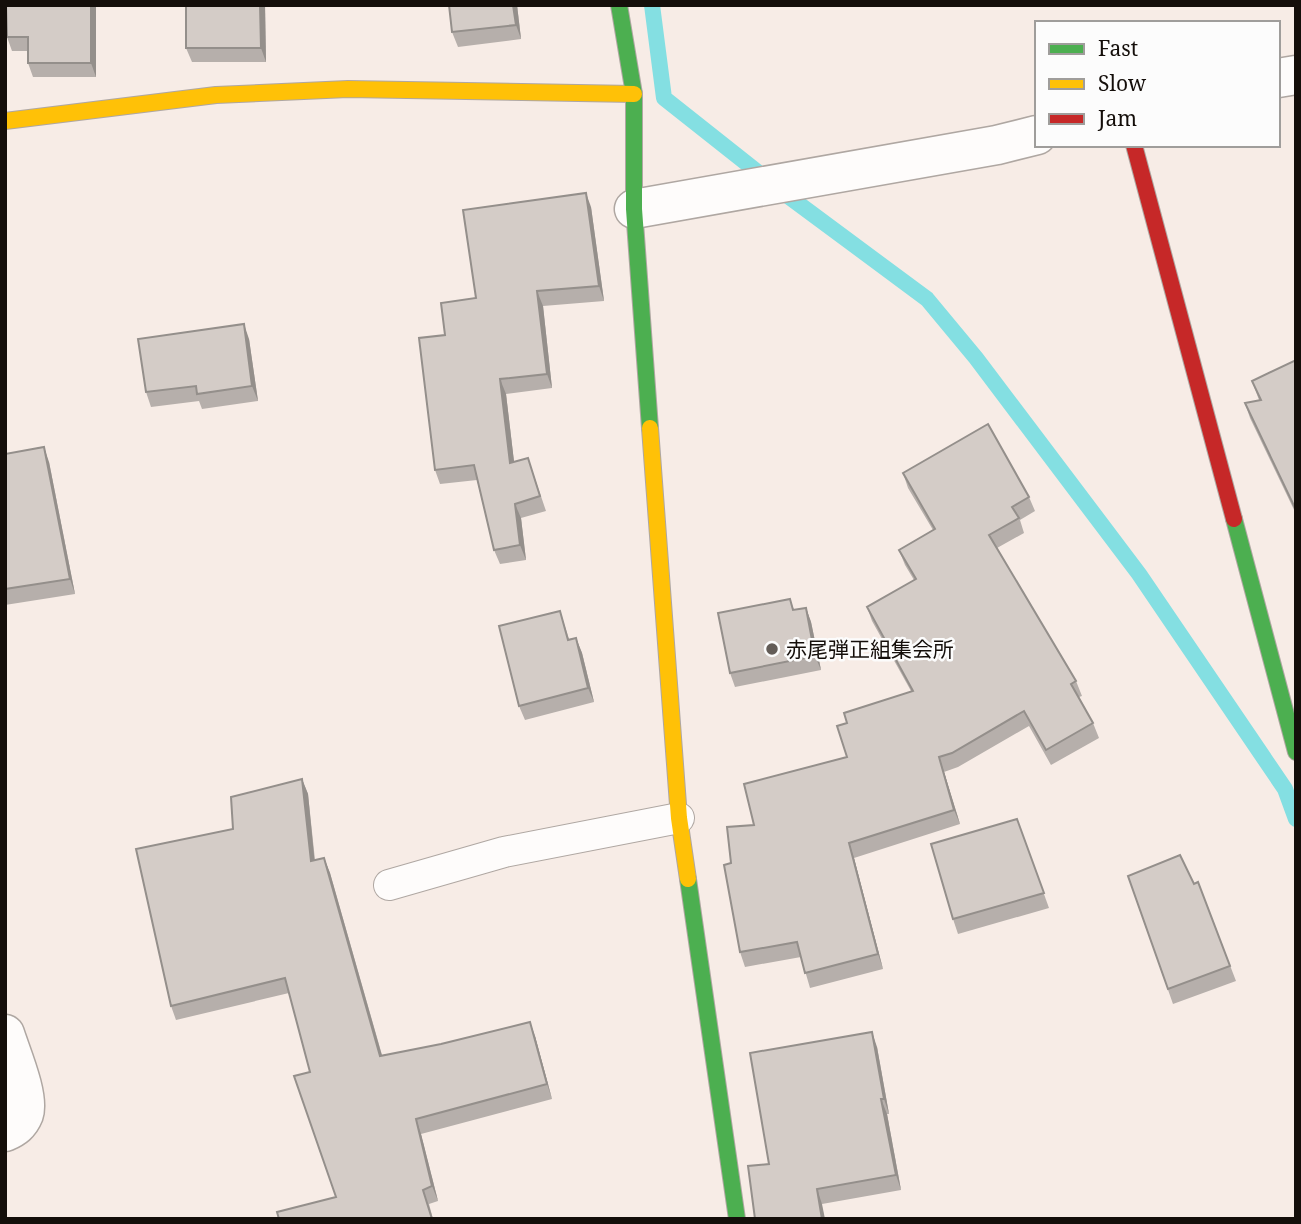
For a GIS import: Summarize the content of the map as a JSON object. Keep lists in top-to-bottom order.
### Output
{
  "places": ["赤尾弾正組集会所"],
  "legend": ["Fast", "Slow", "Jam"]
}
